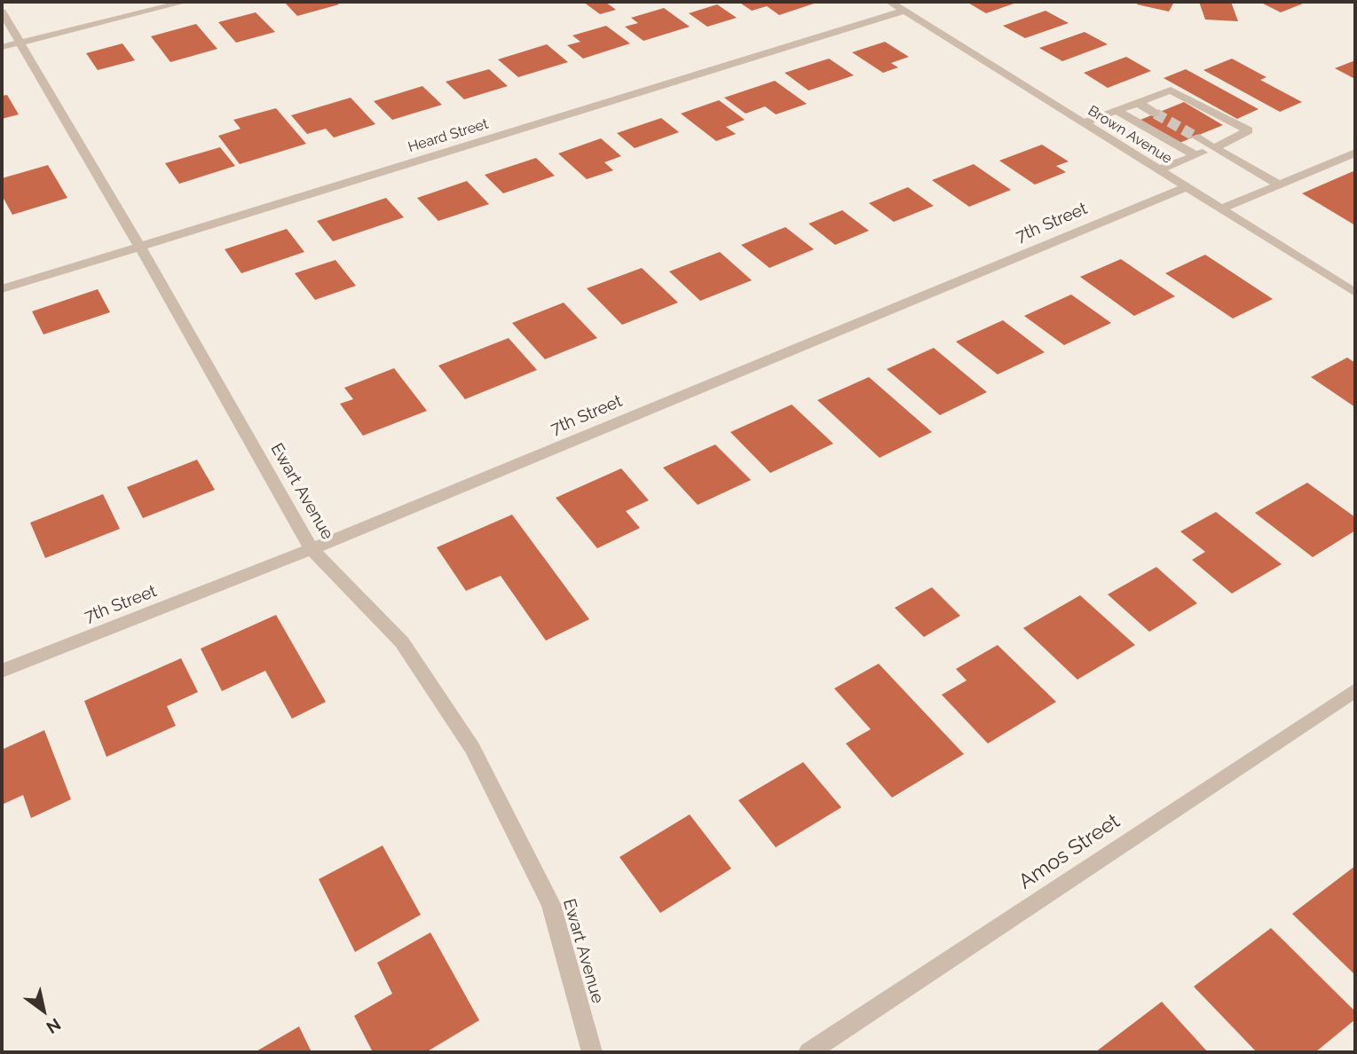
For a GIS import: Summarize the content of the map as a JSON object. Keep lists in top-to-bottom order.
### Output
{
  "streets": {
    "street": [
      "Brown Avenue",
      "Heard Street",
      "7th Street",
      "Ewart Avenue",
      "Amos Street"
    ]
  },
  "crossings": [
    ["Brown Avenue", "Heard Street"],
    ["Brown Avenue", "7th Street"],
    ["Heard Street", "Ewart Avenue"],
    ["7th Street", "Ewart Avenue"]
  ],
  "north": "bottom right"
}
